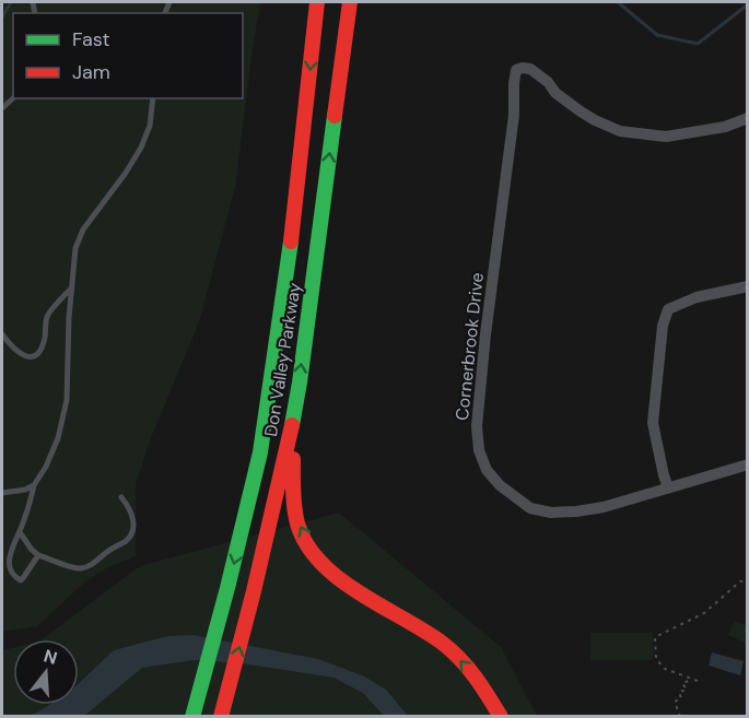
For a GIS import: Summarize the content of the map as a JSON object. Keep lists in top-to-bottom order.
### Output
{
  "streets": {
    "highway": ["Don Valley Parkway"],
    "street": ["Cornerbrook Drive"]
  },
  "legend": ["Fast", "Jam"],
  "north": "top"
}
